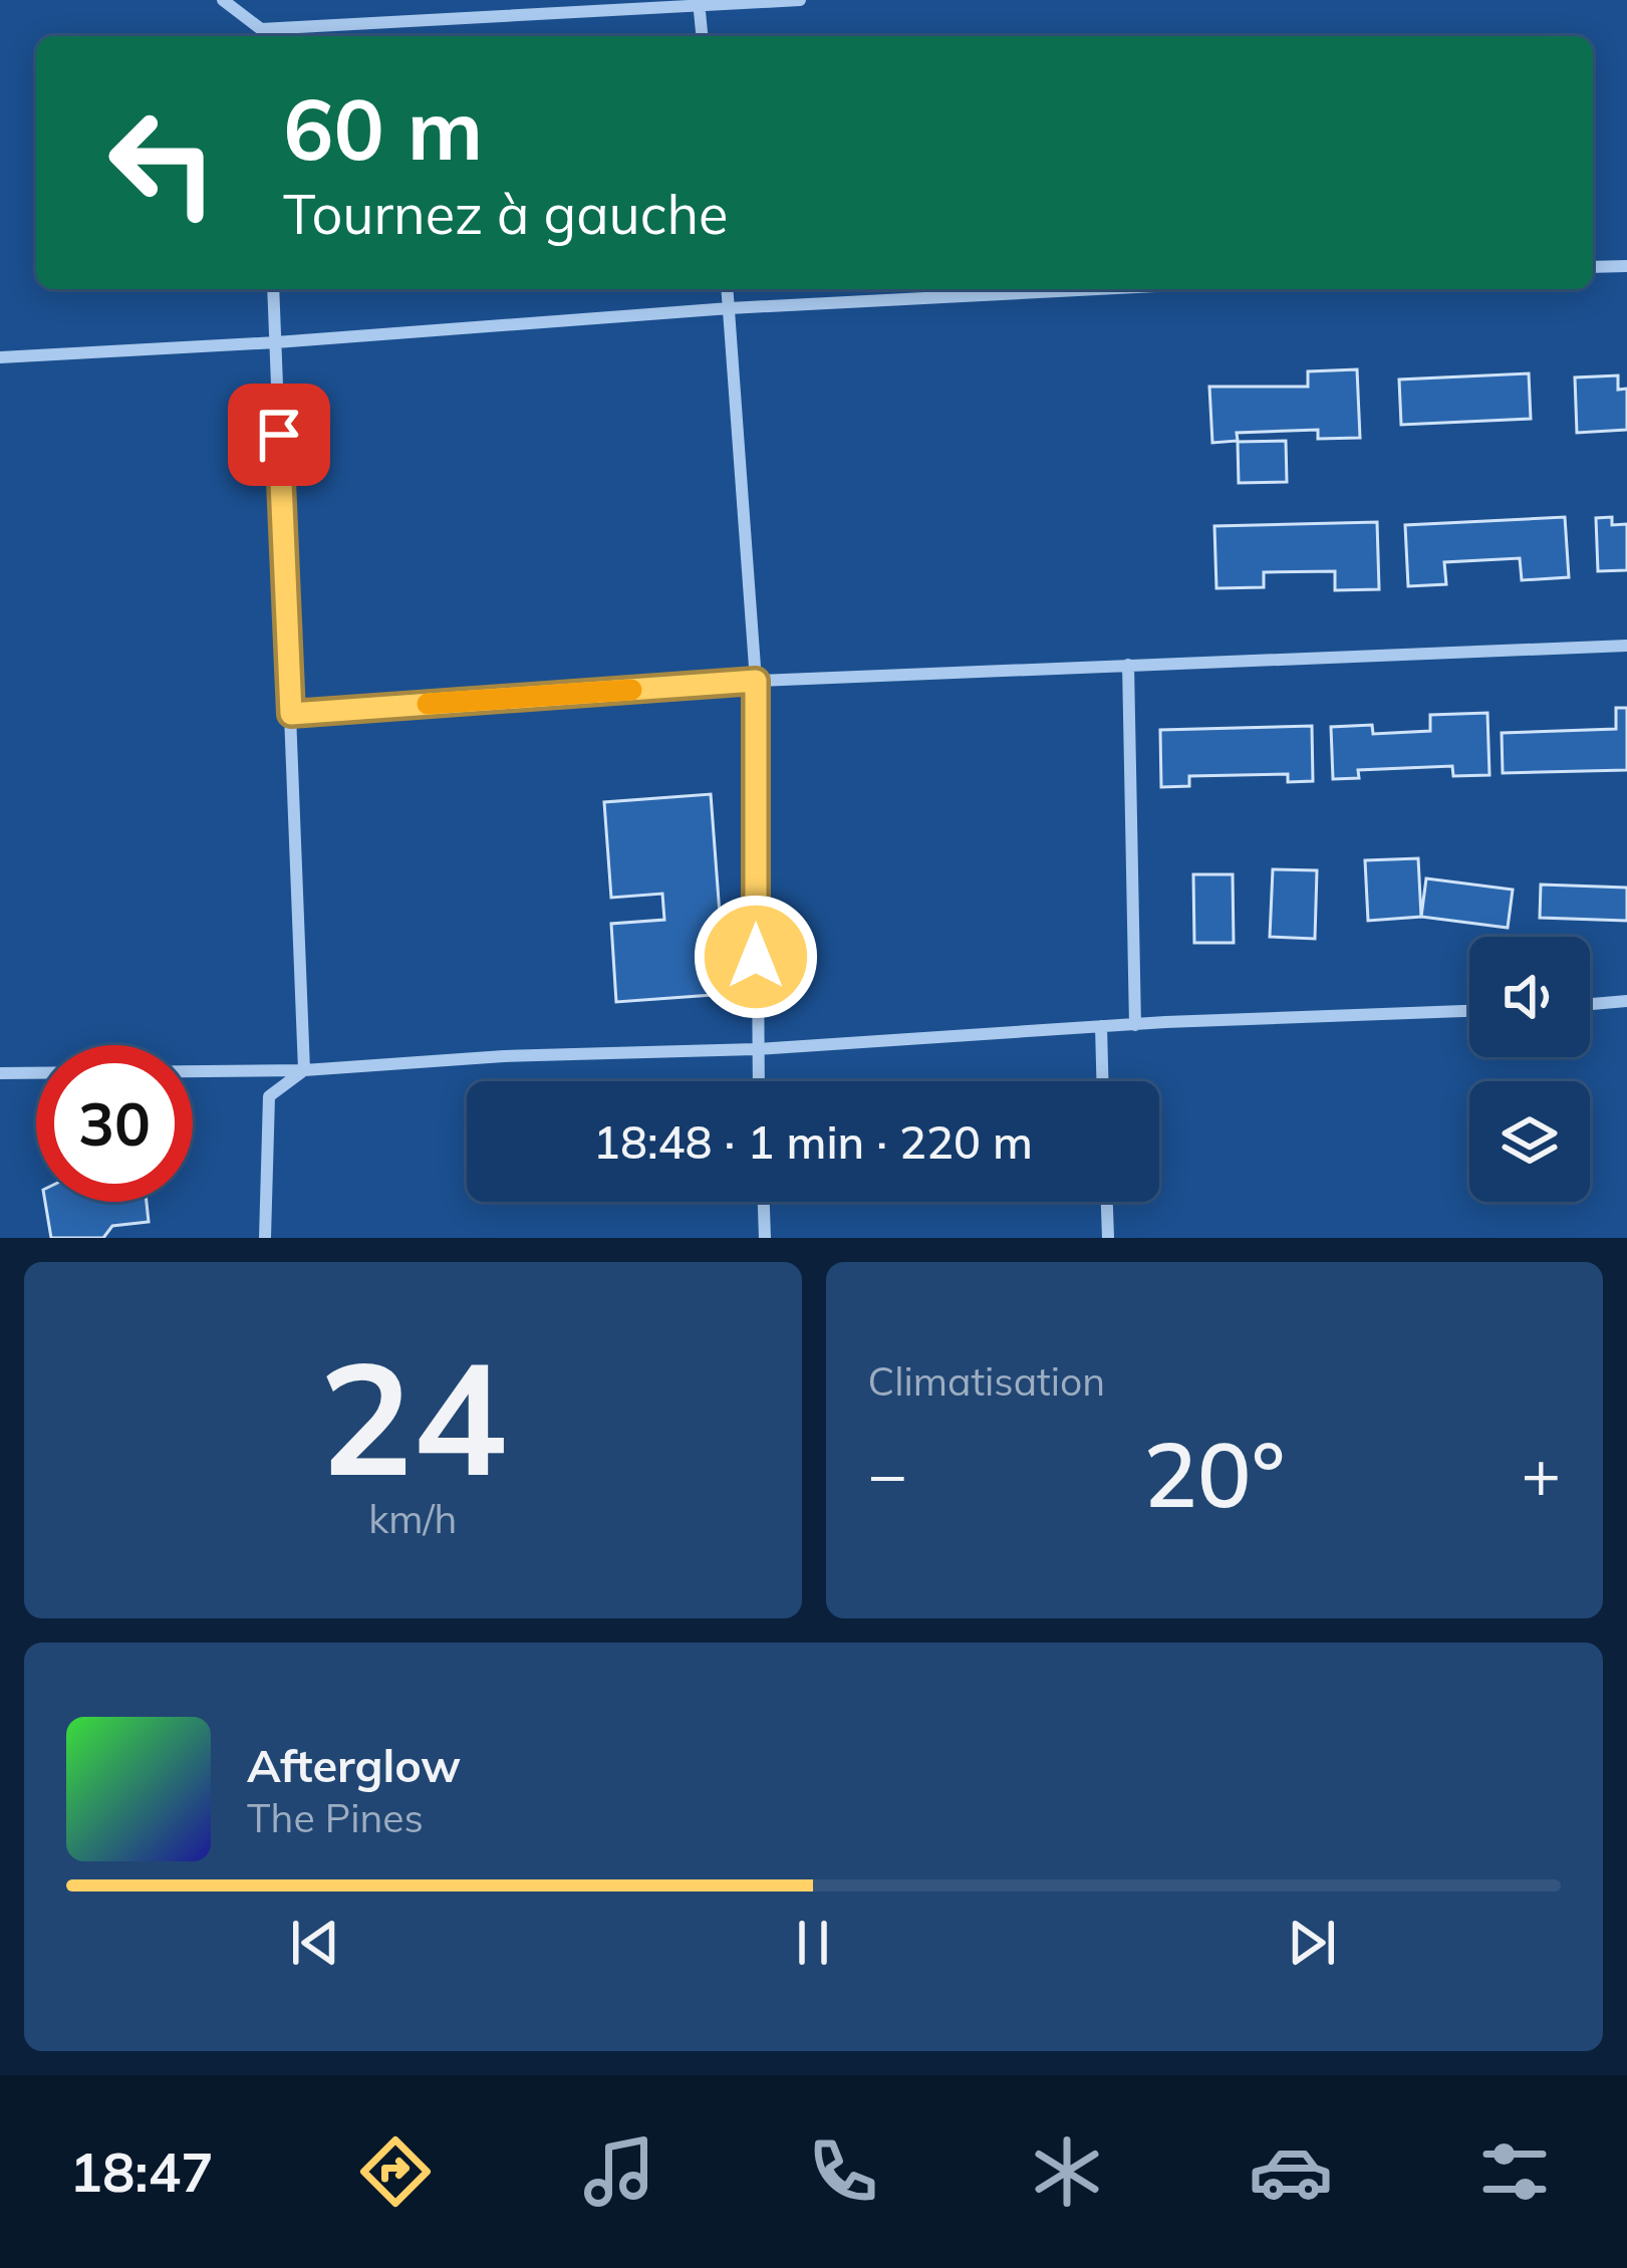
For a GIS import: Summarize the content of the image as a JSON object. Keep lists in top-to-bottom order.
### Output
{
  "page": {
    "turn": ["60 m", "Tournez à gauche"],
    "limit": "30",
    "trip": "18:48 · 1 min · 220 m",
    "tile": [
      ["24", "km/h"],
      "Climatisation"
    ],
    "heat": ["−", "20°", "+"],
    "song": ["Afterglow", "The Pines"],
    "tabs": "18:47"
  }
}
